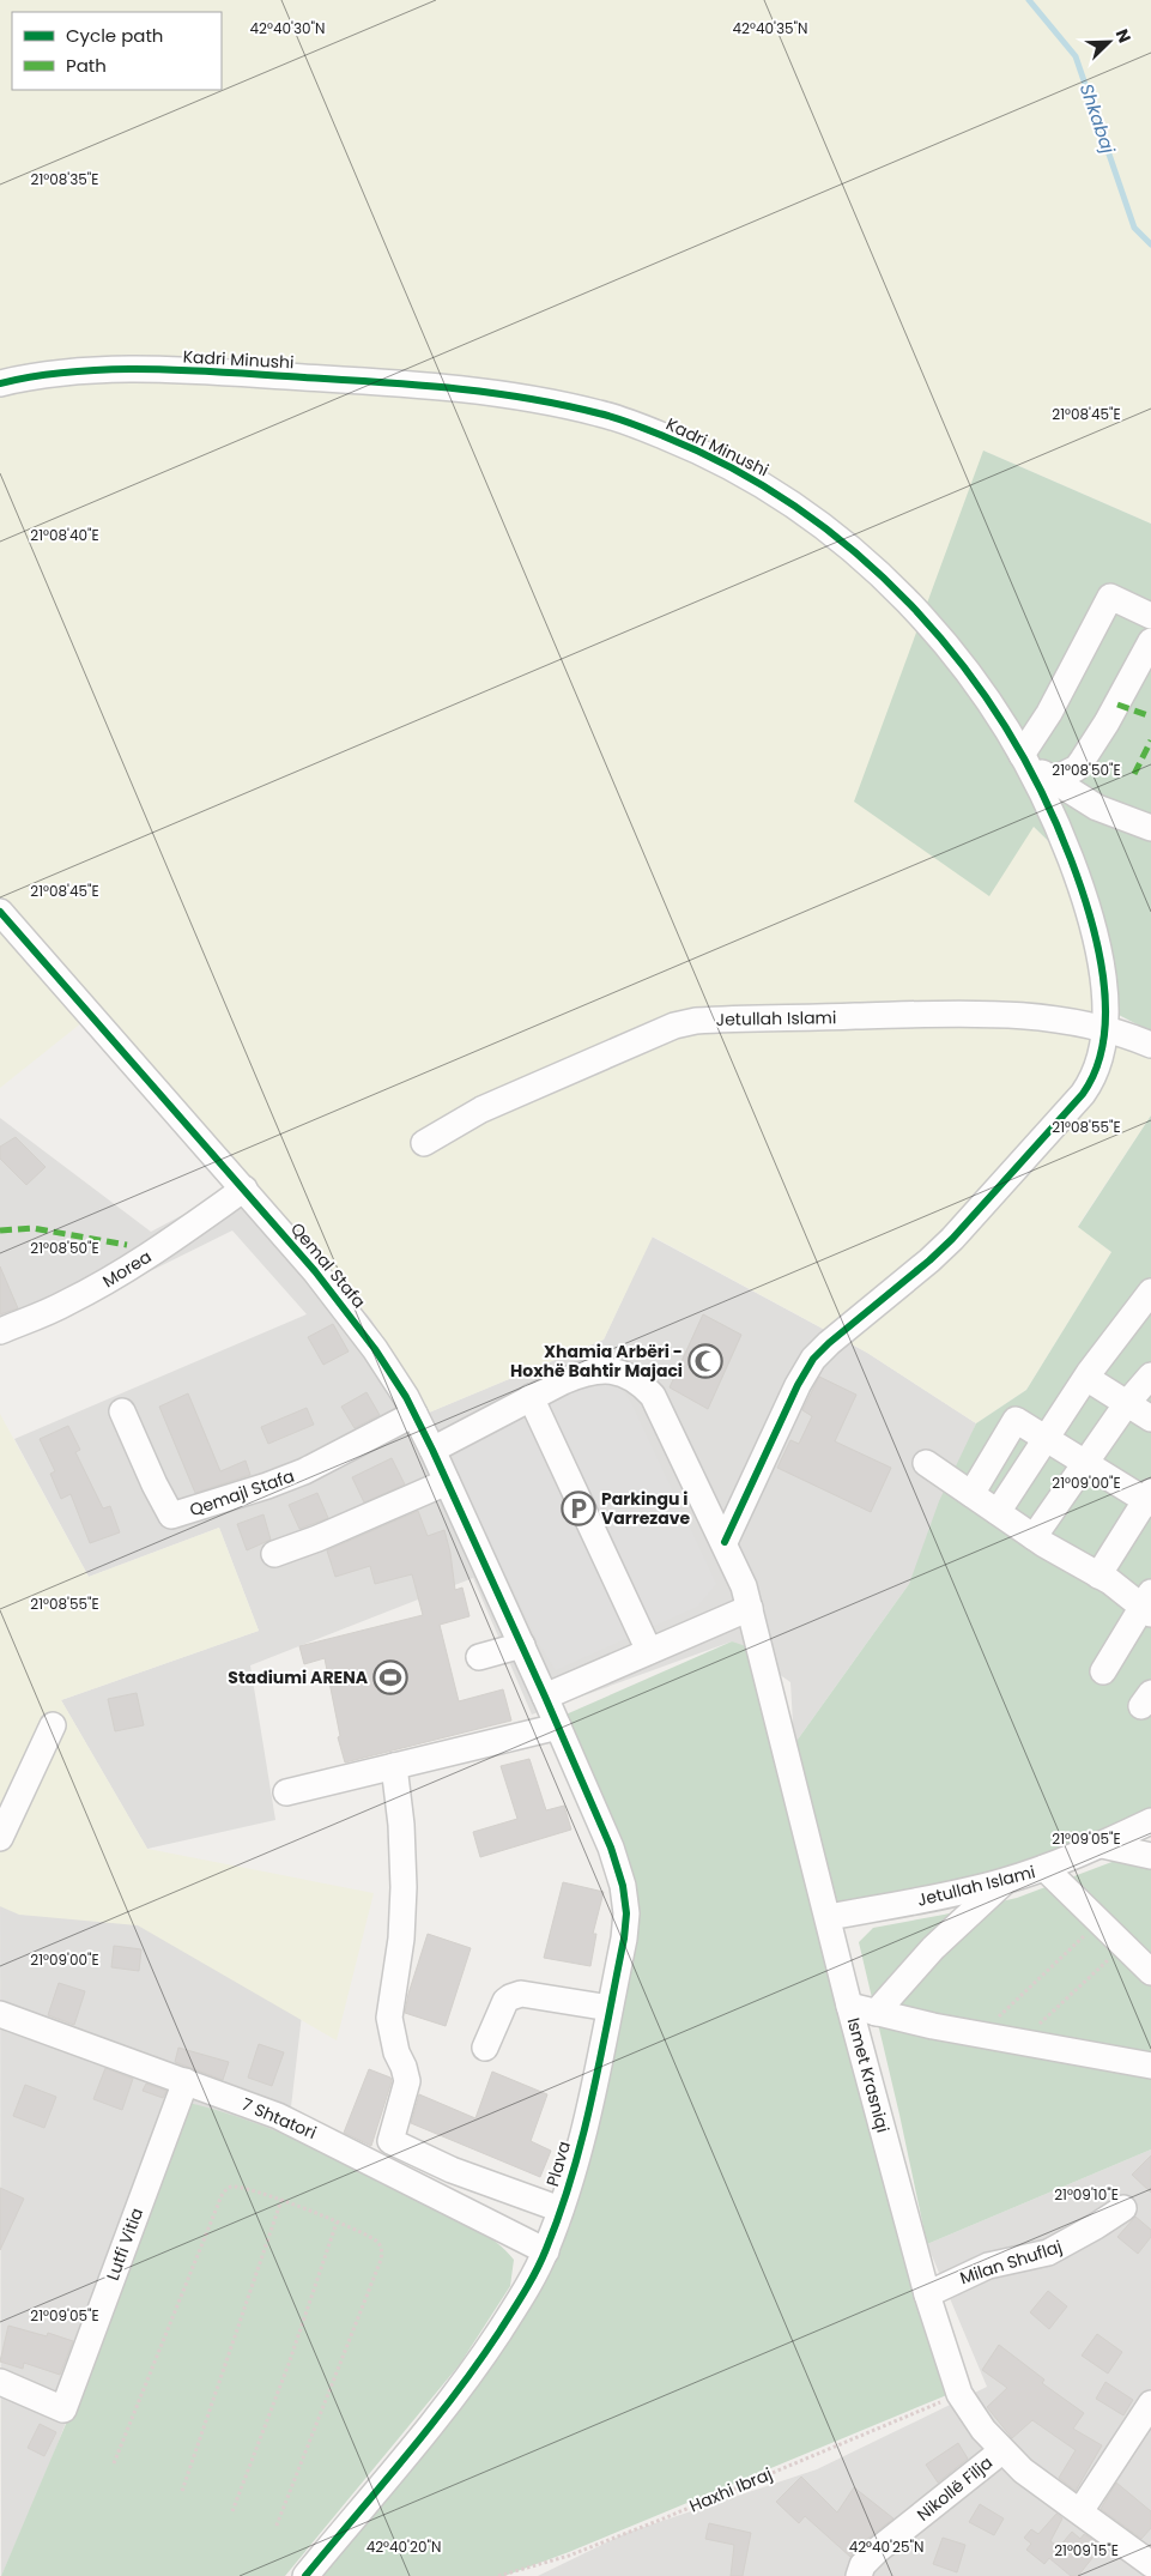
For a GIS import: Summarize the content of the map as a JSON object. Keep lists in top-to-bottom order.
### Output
{
  "streets": {
    "street": [
      "Kadri Minushi",
      "Jetullah Islami",
      "Qemal Stafa",
      "Morea",
      "Qemajl Stafa",
      "Ismet Krasniqi",
      "7 Shtatori",
      "Plava",
      "Lutfi Vitia",
      "Milan Shuflaj",
      "Nikollë Filja"
    ],
    "path": ["Haxhi Ibraj"]
  },
  "crossings": [
    ["Kadri Minushi", "Jetullah Islami"],
    ["Jetullah Islami", "Ismet Krasniqi"],
    ["Qemal Stafa", "Morea"],
    ["Qemal Stafa", "Qemajl Stafa"],
    ["Qemal Stafa", "Plava"],
    ["Ismet Krasniqi", "Milan Shuflaj"],
    ["Ismet Krasniqi", "Nikollë Filja"],
    ["Ismet Krasniqi", "Haxhi Ibraj"],
    ["7 Shtatori", "Plava"],
    ["7 Shtatori", "Lutfi Vitia"]
  ],
  "water": ["Shkabaj"],
  "places": {
    "mosque": ["Xhamia Arbëri - Hoxhë Bahtir Majaci"],
    "parking": ["Parkingu i Varrezave"],
    "sports": ["Stadiumi ARENA"]
  },
  "legend": ["Cycle path", "Path"],
  "north": "top right",
  "coordinates": [
    "42°40'30\"N",
    "42°40'35\"N",
    "21°08'35\"E",
    "21°08'45\"E",
    "21°08'40\"E",
    "21°08'50\"E",
    "21°08'55\"E",
    "21°09'00\"E",
    "21°09'05\"E",
    "21°09'10\"E",
    "42°40'20\"N",
    "42°40'25\"N",
    "21°09'15\"E"
  ]
}
